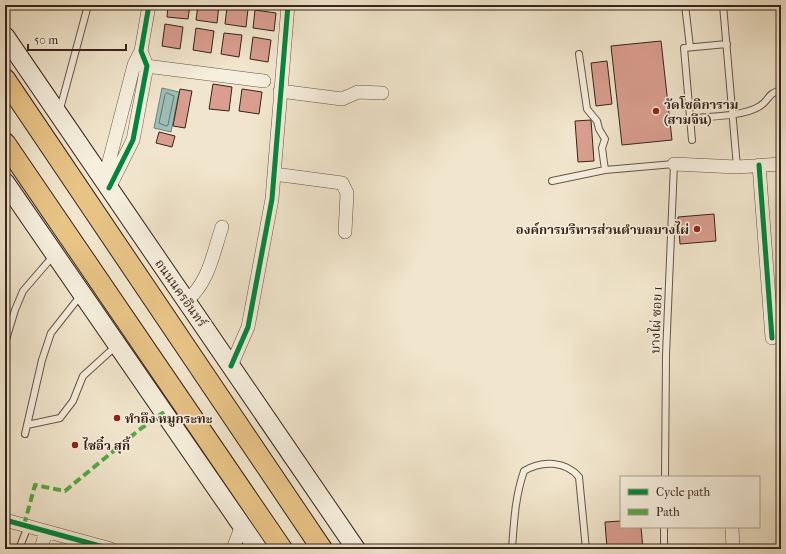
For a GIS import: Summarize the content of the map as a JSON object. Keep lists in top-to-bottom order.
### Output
{
  "streets": {
    "main road": ["ถนนนครอินทร์"],
    "lane": ["บางไผ่ ซอย 1"]
  },
  "places": [
    "วัดโชติการาม (สามจีน)",
    "องค์การบริหารส่วนตำบลบางไผ่",
    "ทำถึง หมูกระทะ",
    "ไซอิ๋ว สุกี้"
  ],
  "legend": ["Cycle path", "Path"],
  "scale_bar": "50 m"
}
